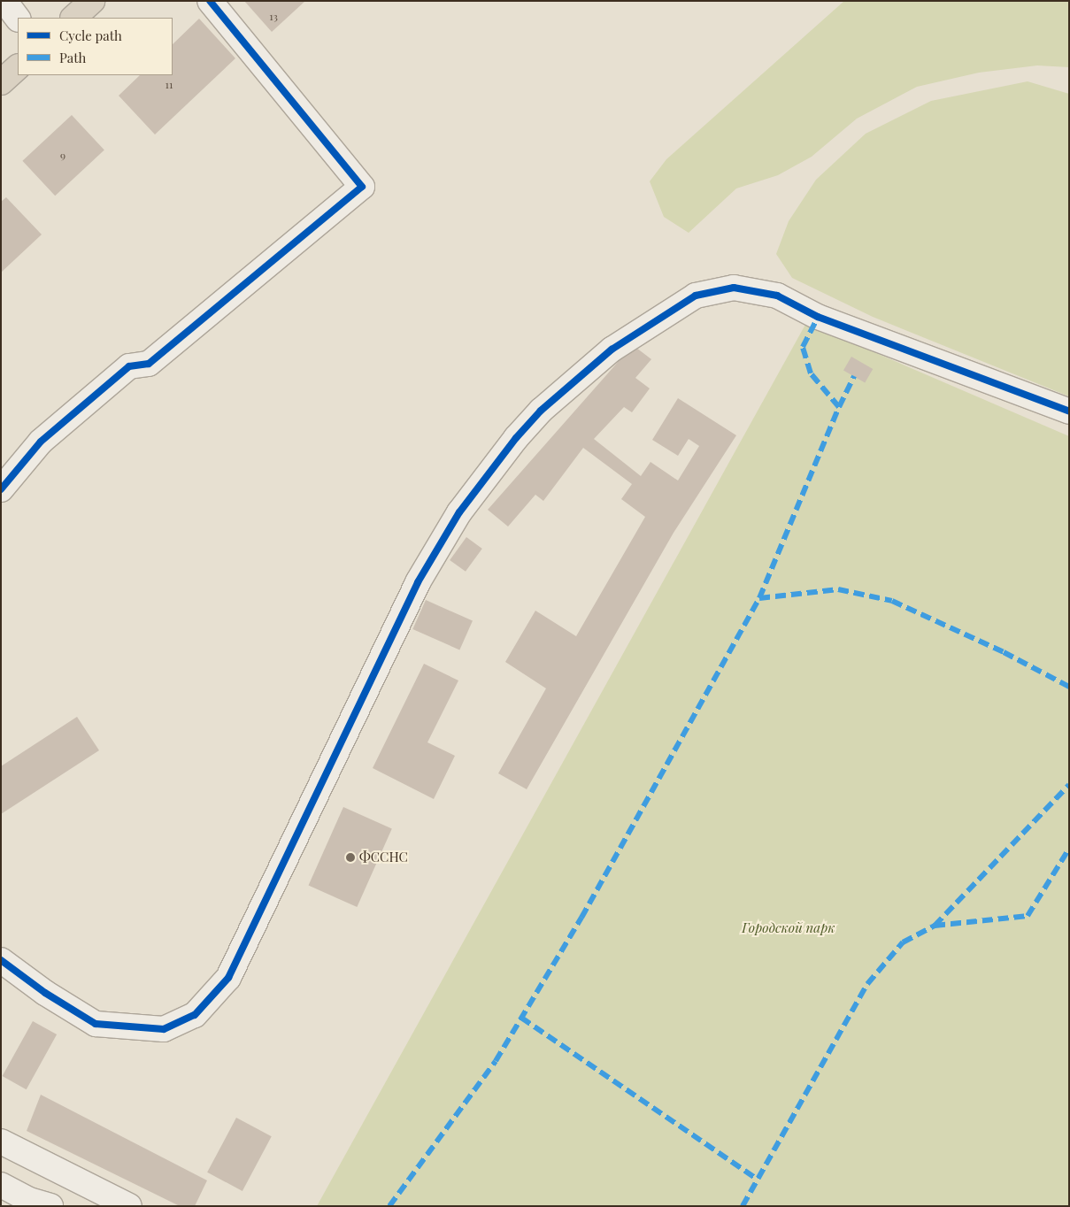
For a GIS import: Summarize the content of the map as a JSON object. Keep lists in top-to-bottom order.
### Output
{
  "parks": ["Городской парк"],
  "places": ["ФССНС"],
  "house_numbers": ["13", "11", "9"],
  "legend": ["Cycle path", "Path"]
}
